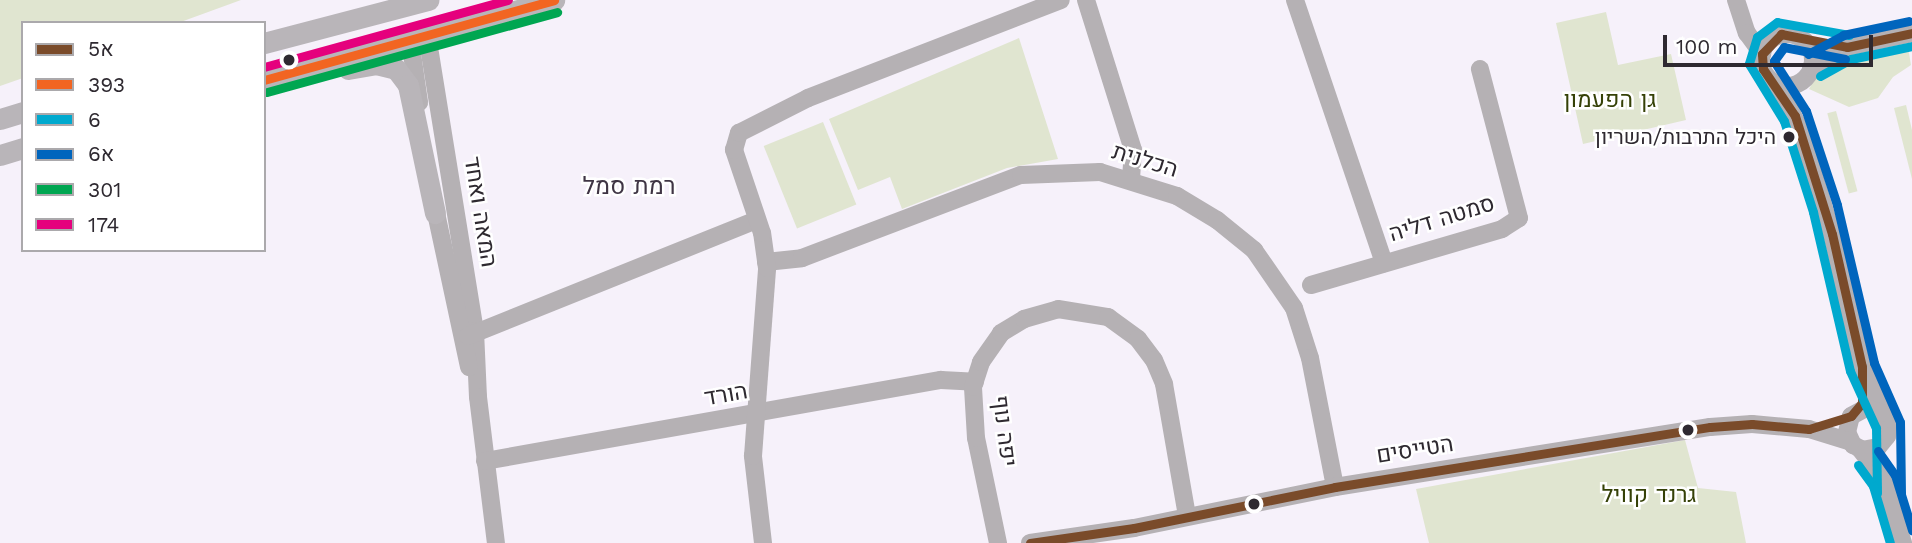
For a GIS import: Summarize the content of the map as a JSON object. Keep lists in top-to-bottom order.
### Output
{
  "streets": {
    "street": [
      "הכלנית",
      "המאה ואחד",
      "סמטה דליה",
      "הורד",
      "יפה נוף",
      "הטייסים"
    ]
  },
  "crossings": [
    ["הכלנית", "הטייסים"],
    ["המאה ואחד", "הורד"],
    ["הורד", "יפה נוף"],
    ["יפה נוף", "הטייסים"]
  ],
  "districts": ["רמת סמל"],
  "parks": ["גן הפעמון", "גרנד קוויל"],
  "places": ["היכל התרבות/השריון"],
  "lines": [
    "transit line 393",
    "transit line 174",
    "transit line 301",
    "transit line 6א",
    "transit line 6",
    "transit line 5א"
  ],
  "legend": [
    "5א",
    "393",
    "6",
    "6א",
    "301",
    "174"
  ],
  "scale_bar": "100 m"
}
